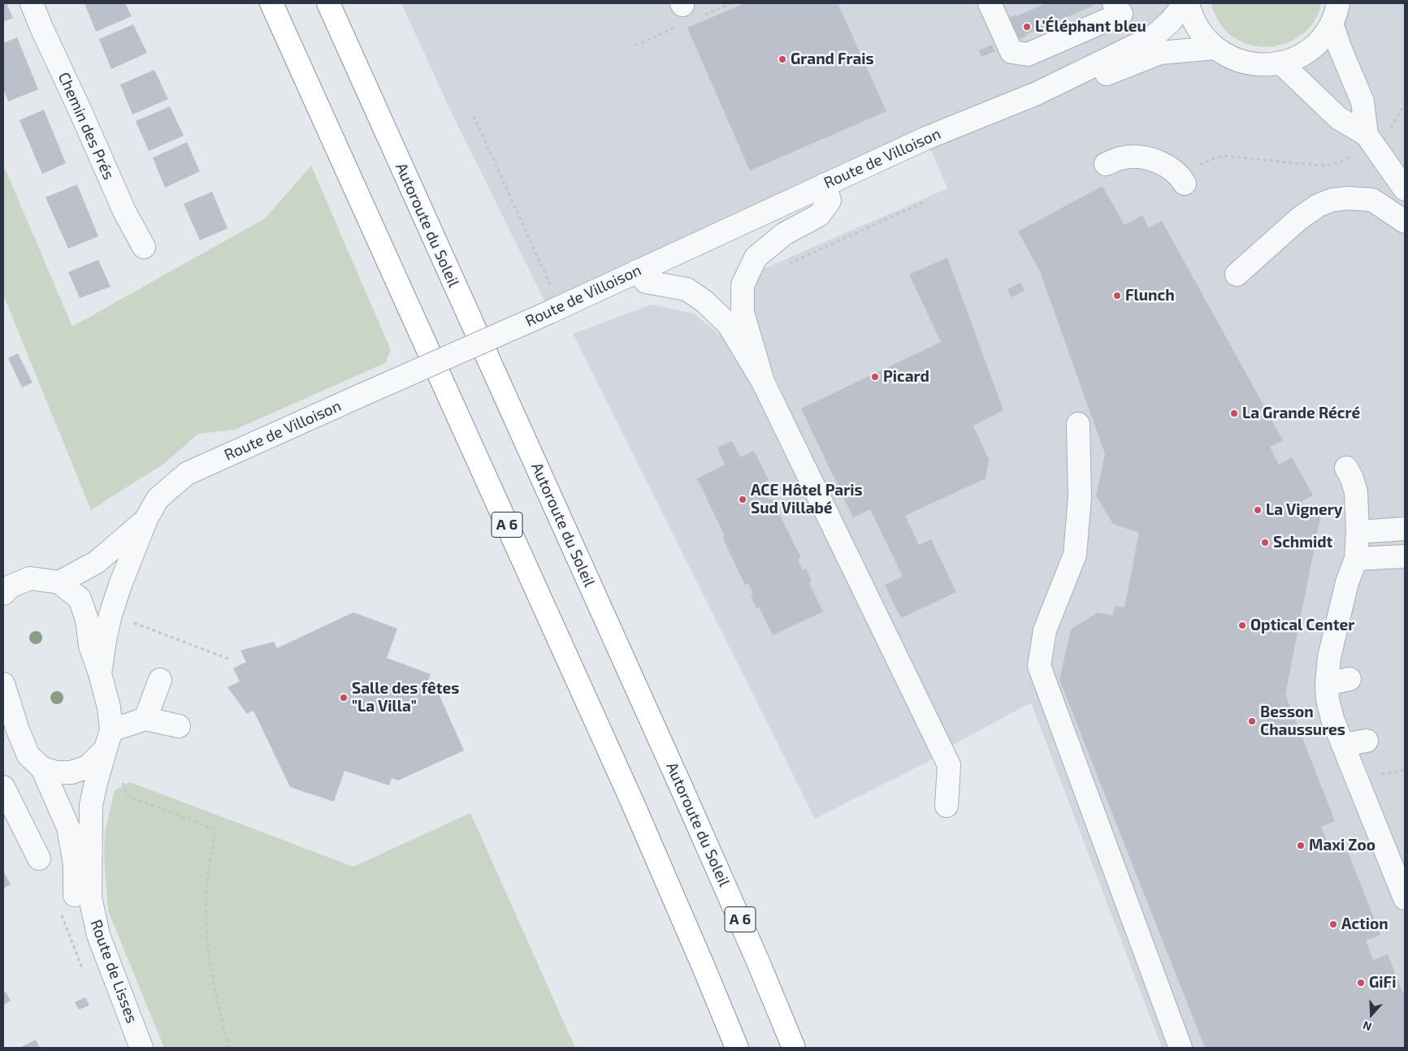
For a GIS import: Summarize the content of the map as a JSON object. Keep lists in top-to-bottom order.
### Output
{
  "streets": {
    "highway": ["Autoroute du Soleil", "A 6"],
    "street": ["Chemin des Prés", "Route de Villoison", "Route de Lisses"]
  },
  "places": [
    "L'Éléphant bleu",
    "Grand Frais",
    "Flunch",
    "Picard",
    "La Grande Récré",
    "ACE Hôtel Paris Sud Villabé",
    "La Vignery",
    "Schmidt",
    "Optical Center",
    "Salle des fêtes \"La Villa\"",
    "Besson Chaussures",
    "Maxi Zoo",
    "Action",
    "GiFi"
  ],
  "north": "bottom"
}
